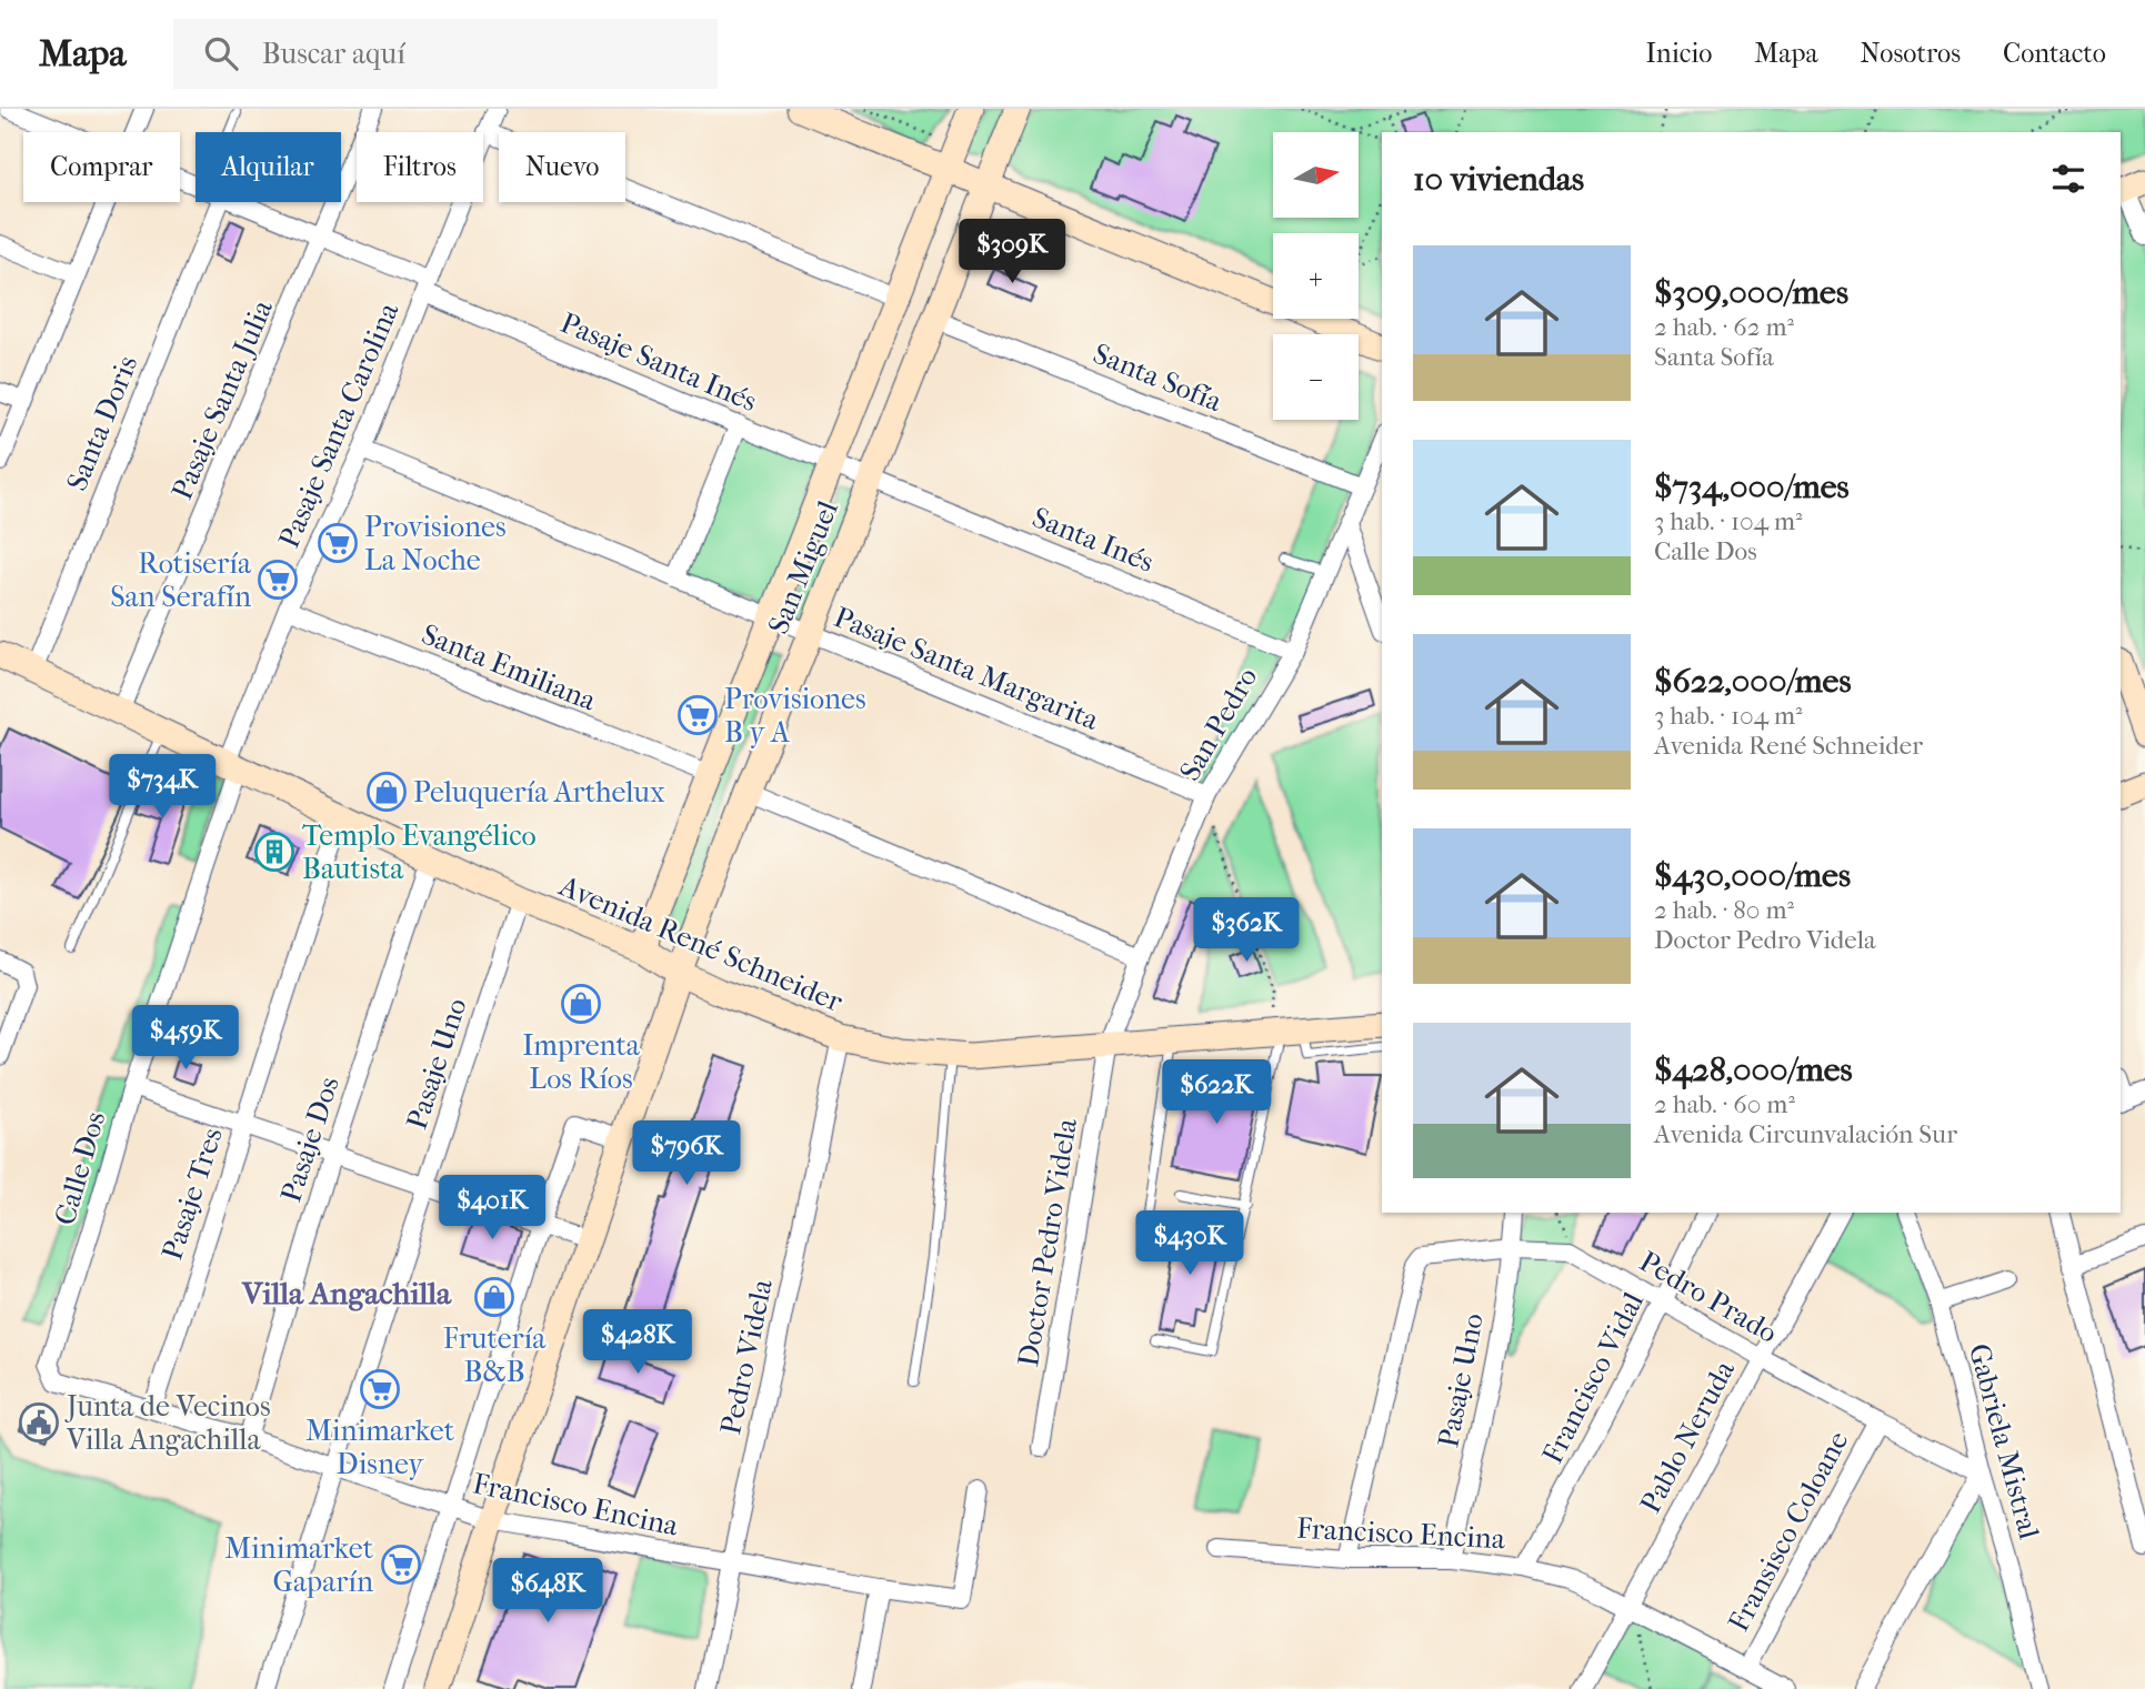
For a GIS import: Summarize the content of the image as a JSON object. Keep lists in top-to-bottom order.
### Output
{
  "streets": {
    "main road": ["San Miguel", "Avenida René Schneider"],
    "street": [
      "Pasaje Santa Inés",
      "Santa Sofía",
      "Pasaje Santa Julia",
      "Santa Doris",
      "Pasaje Santa Carolina",
      "Santa Inés",
      "Santa Emiliana",
      "Pasaje Santa Margarita",
      "San Pedro",
      "Pasaje Uno",
      "Pasaje Dos",
      "Calle Dos",
      "Pasaje Tres",
      "Doctor Pedro Videla",
      "Pedro Prado",
      "Pedro Videla",
      "Francisco Vidal",
      "Pablo Neruda",
      "Gabriela Mistral",
      "Francisco Encina",
      "Fransisco Coloane"
    ]
  },
  "crossings": [
    ["Pasaje Santa Inés", "Pasaje Santa Carolina"],
    ["Pasaje Santa Inés", "Santa Inés"],
    ["Pasaje Santa Inés", "San Miguel"],
    ["Santa Sofía", "San Miguel"],
    ["Santa Sofía", "San Pedro"],
    ["Pasaje Santa Julia", "Avenida René Schneider"],
    ["Santa Doris", "Avenida René Schneider"],
    ["Pasaje Santa Carolina", "Santa Emiliana"],
    ["Pasaje Santa Carolina", "Pasaje Santa Margarita"],
    ["Pasaje Santa Carolina", "Avenida René Schneider"],
    ["Pasaje Santa Carolina", "Calle Dos"],
    ["Santa Inés", "San Miguel"],
    ["Santa Inés", "San Pedro"],
    ["San Miguel", "Santa Emiliana"],
    ["San Miguel", "Pasaje Santa Margarita"],
    ["San Miguel", "Avenida René Schneider"],
    ["San Miguel", "Francisco Encina"],
    ["Pasaje Santa Margarita", "San Pedro"],
    ["San Pedro", "Avenida René Schneider"],
    ["San Pedro", "Doctor Pedro Videla"],
    ["Avenida René Schneider", "Pasaje Uno"],
    ["Avenida René Schneider", "Pasaje Dos"],
    ["Avenida René Schneider", "Calle Dos"],
    ["Avenida René Schneider", "Pasaje Tres"],
    ["Avenida René Schneider", "Doctor Pedro Videla"],
    ["Avenida René Schneider", "Pedro Videla"],
    ["Pasaje Uno", "Pedro Prado"],
    ["Pasaje Uno", "Francisco Encina"],
    ["Pasaje Dos", "Francisco Encina"],
    ["Calle Dos", "Francisco Encina"],
    ["Pasaje Tres", "Francisco Encina"],
    ["Pedro Prado", "Francisco Vidal"],
    ["Pedro Prado", "Pablo Neruda"],
    ["Pedro Prado", "Gabriela Mistral"],
    ["Pedro Prado", "Francisco Encina"],
    ["Pedro Prado", "Fransisco Coloane"],
    ["Pedro Videla", "Francisco Encina"],
    ["Francisco Vidal", "Francisco Encina"],
    ["Pablo Neruda", "Francisco Encina"],
    ["Francisco Encina", "Fransisco Coloane"]
  ],
  "districts": ["Villa Angachilla"],
  "places": {
    "supermarket": [
      "Provisiones La Noche",
      "Rotisería San Serafín",
      "Provisiones B y A",
      "Minimarket Disney",
      "Minimarket Gaparín"
    ],
    "shop": ["Peluquería Arthelux", "Imprenta Los Ríos", "Frutería B&B"],
    "building": ["Templo Evangélico Bautista"],
    "public building": ["Junta de Vecinos Villa Angachilla"]
  },
  "north": "right",
  "page": {
    "header": "Mapa",
    "search": "Buscar aquí",
    "nav": [
      "Inicio",
      "Mapa",
      "Nosotros",
      "Contacto"
    ],
    "map_buttons": ["+", "−"],
    "chip": [
      "Comprar",
      "Alquilar",
      "Filtros",
      "Nuevo"
    ],
    "heading": "10 viviendas",
    "price": [
      "$309K",
      "$734K",
      "$362K",
      "$459K",
      "$622K",
      "$796K",
      "$401K",
      "$430K",
      "$428K",
      "$648K"
    ],
    "list": [
      {
        "name": "$309,000/mes",
        "note": "2 hab. · 62 m² · Santa Sofía"
      },
      {
        "name": "$734,000/mes",
        "note": "3 hab. · 104 m² · Calle Dos"
      },
      {
        "name": "$622,000/mes",
        "note": "3 hab. · 104 m² · Avenida René Schneider"
      },
      {
        "name": "$430,000/mes",
        "note": "2 hab. · 80 m² · Doctor Pedro Videla"
      },
      {
        "name": "$428,000/mes",
        "note": "2 hab. · 60 m² · Avenida Circunvalación Sur"
      }
    ]
  }
}
